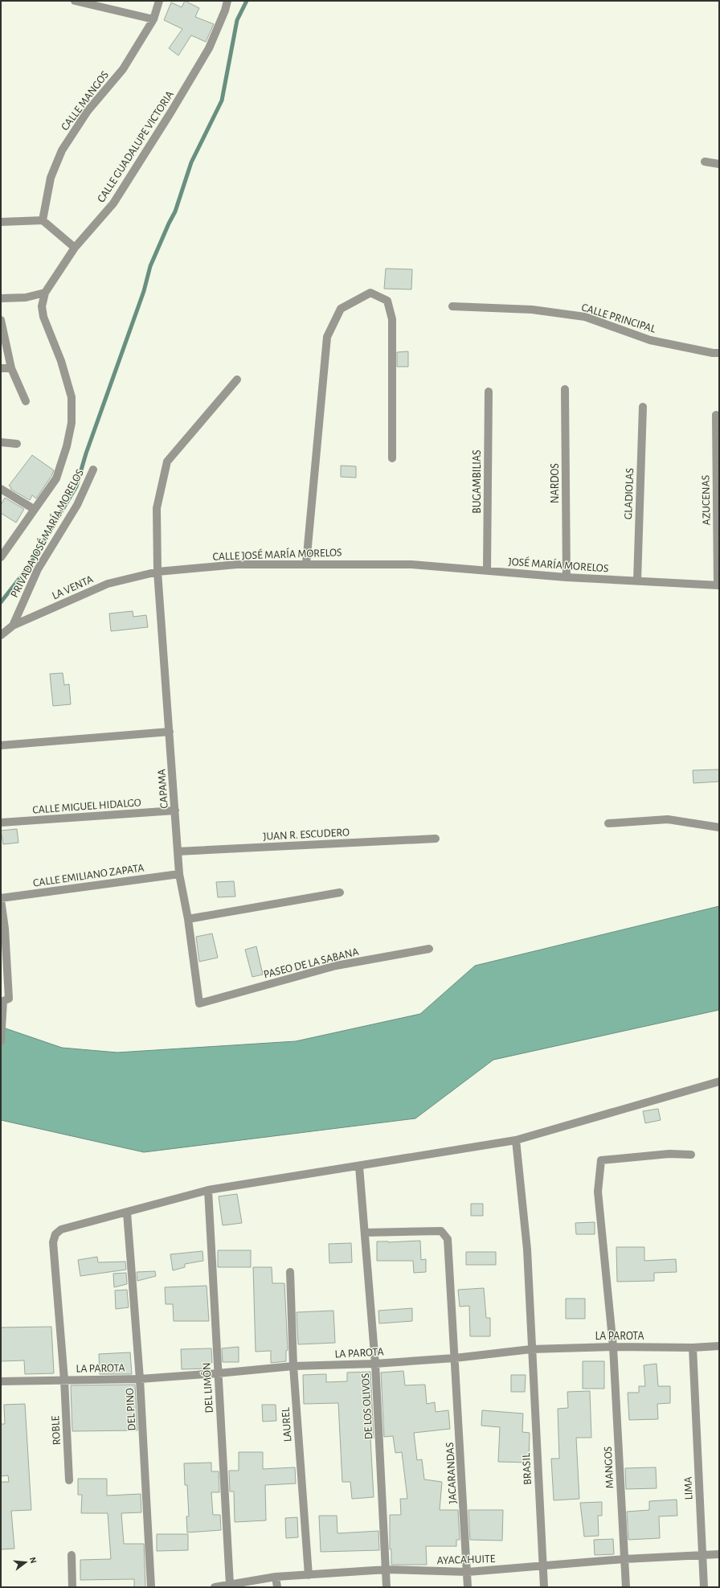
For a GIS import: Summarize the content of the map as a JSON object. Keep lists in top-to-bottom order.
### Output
{
  "streets": {
    "street": [
      "CALLE MANGOS",
      "CALLE GUADALUPE VICTORIA",
      "CALLE PRINCIPAL",
      "BUGAMBILIAS",
      "NARDOS",
      "GLADIOLAS",
      "AZUCENAS",
      "PRIVADA JOSÉ MARÍA MORELOS",
      "CALLE JOSÉ MARÍA MORELOS",
      "JOSÉ MARÍA MORELOS",
      "LA VENTA",
      "CAPAMA",
      "CALLE MIGUEL HIDALGO",
      "JUAN R. ESCUDERO",
      "CALLE EMILIANO ZAPATA",
      "PASEO DE LA SABANA",
      "LA PAROTA",
      "DEL LIMÓN",
      "DE LOS OLIVOS",
      "DEL PINO",
      "LAUREL",
      "ROBLE",
      "MANGOS",
      "BRASIL",
      "JACARANDAS",
      "LIMA",
      "AYACAHUITE"
    ]
  },
  "crossings": [
    ["BUGAMBILIAS", "JOSÉ MARÍA MORELOS"],
    ["NARDOS", "JOSÉ MARÍA MORELOS"],
    ["GLADIOLAS", "JOSÉ MARÍA MORELOS"],
    ["AZUCENAS", "JOSÉ MARÍA MORELOS"],
    ["PRIVADA JOSÉ MARÍA MORELOS", "LA VENTA"],
    ["CALLE JOSÉ MARÍA MORELOS", "JOSÉ MARÍA MORELOS"],
    ["CALLE JOSÉ MARÍA MORELOS", "LA VENTA"],
    ["CALLE JOSÉ MARÍA MORELOS", "CAPAMA"],
    ["LA VENTA", "CAPAMA"],
    ["CAPAMA", "CALLE MIGUEL HIDALGO"],
    ["CAPAMA", "JUAN R. ESCUDERO"],
    ["CAPAMA", "CALLE EMILIANO ZAPATA"],
    ["CAPAMA", "PASEO DE LA SABANA"],
    ["LA PAROTA", "DEL LIMÓN"],
    ["LA PAROTA", "DE LOS OLIVOS"],
    ["LA PAROTA", "DEL PINO"],
    ["LA PAROTA", "LAUREL"],
    ["LA PAROTA", "ROBLE"],
    ["LA PAROTA", "MANGOS"],
    ["LA PAROTA", "BRASIL"],
    ["LA PAROTA", "JACARANDAS"],
    ["LA PAROTA", "LIMA"],
    ["DEL LIMÓN", "AYACAHUITE"],
    ["DE LOS OLIVOS", "JACARANDAS"],
    ["DE LOS OLIVOS", "AYACAHUITE"],
    ["DEL PINO", "ROBLE"],
    ["LAUREL", "AYACAHUITE"],
    ["MANGOS", "AYACAHUITE"],
    ["BRASIL", "AYACAHUITE"],
    ["JACARANDAS", "AYACAHUITE"],
    ["LIMA", "AYACAHUITE"]
  ],
  "north": "right"
}
